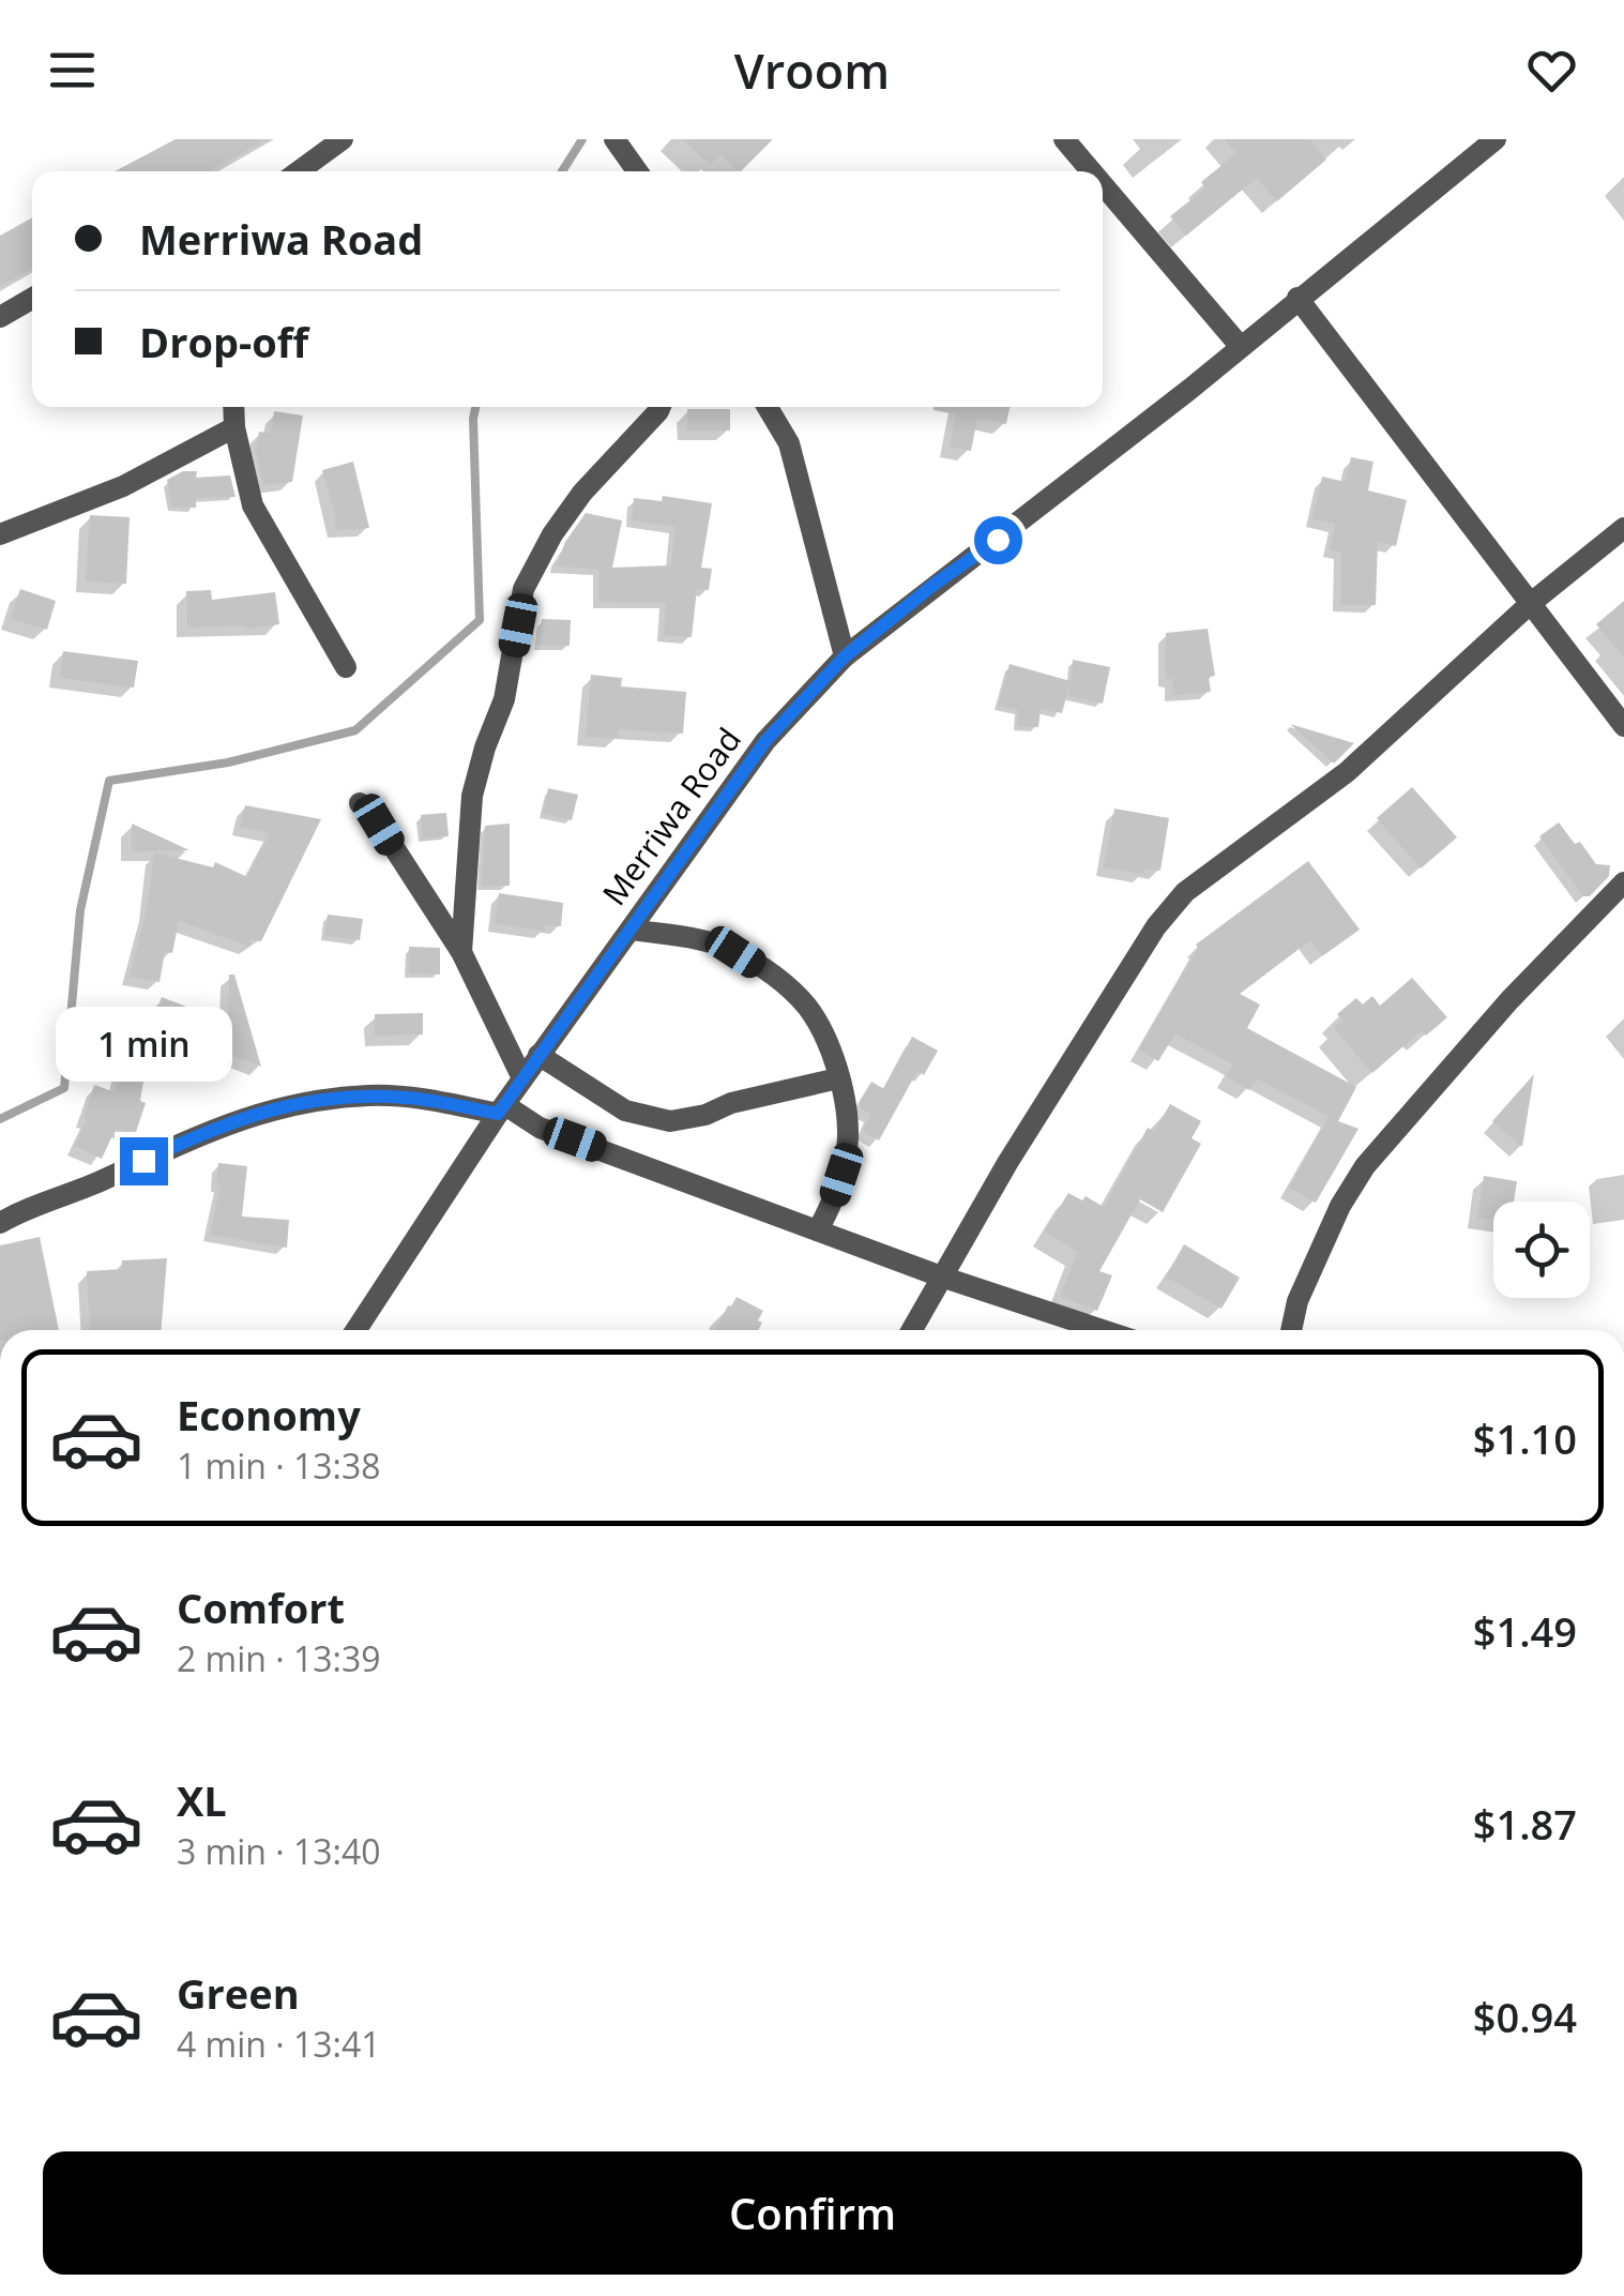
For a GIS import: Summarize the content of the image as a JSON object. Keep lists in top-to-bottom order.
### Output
{
  "streets": {
    "street": ["Merriwa Road"]
  },
  "page": {
    "header": "Vroom",
    "banner": ["Merriwa Road", "Drop-off"],
    "bubble": "1 min",
    "list": [
      {
        "name": "Economy",
        "note": "1 min · 13:38",
        "value": "$1.10"
      },
      {
        "name": "Comfort",
        "note": "2 min · 13:39",
        "value": "$1.49"
      },
      {
        "name": "XL",
        "note": "3 min · 13:40",
        "value": "$1.87"
      },
      {
        "name": "Green",
        "note": "4 min · 13:41",
        "value": "$0.94"
      }
    ],
    "buttons": "Confirm"
  }
}
